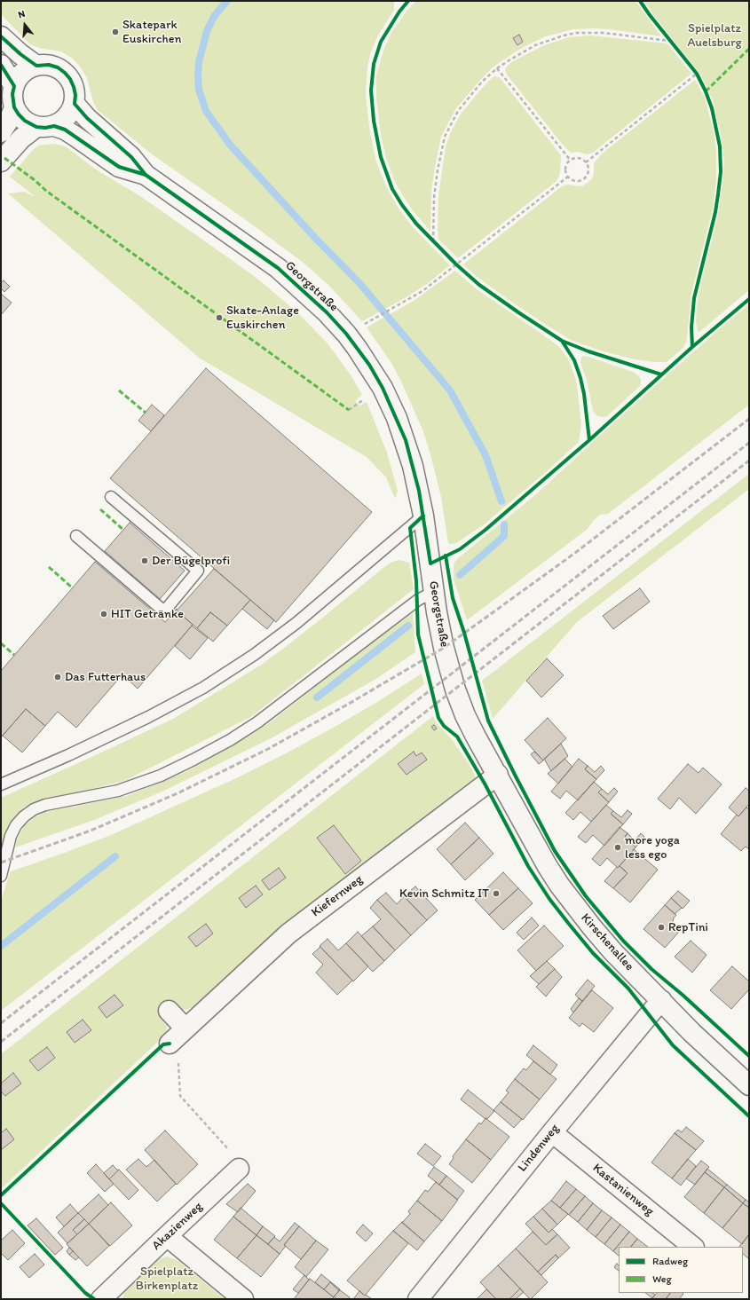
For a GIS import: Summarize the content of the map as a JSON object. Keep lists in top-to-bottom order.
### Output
{
  "streets": {
    "street": [
      "Georgstraße",
      "Kiefernweg",
      "Kirschenallee",
      "Lindenweg",
      "Kastanienweg",
      "Akazienweg"
    ]
  },
  "crossings": [
    ["Georgstraße", "Kiefernweg"],
    ["Georgstraße", "Kirschenallee"],
    ["Kiefernweg", "Kirschenallee"],
    ["Kirschenallee", "Lindenweg"],
    ["Lindenweg", "Kastanienweg"]
  ],
  "parks": ["Spielplatz Auelsburg", "Spielplatz Birkenplatz"],
  "places": [
    "Skatepark Euskirchen",
    "Skate-Anlage Euskirchen",
    "Der Bügelprofi",
    "HIT Getränke",
    "Das Futterhaus",
    "more yoga less ego",
    "Kevin Schmitz IT",
    "RepTini"
  ],
  "legend": ["Radweg", "Weg"],
  "north": "top"
}
